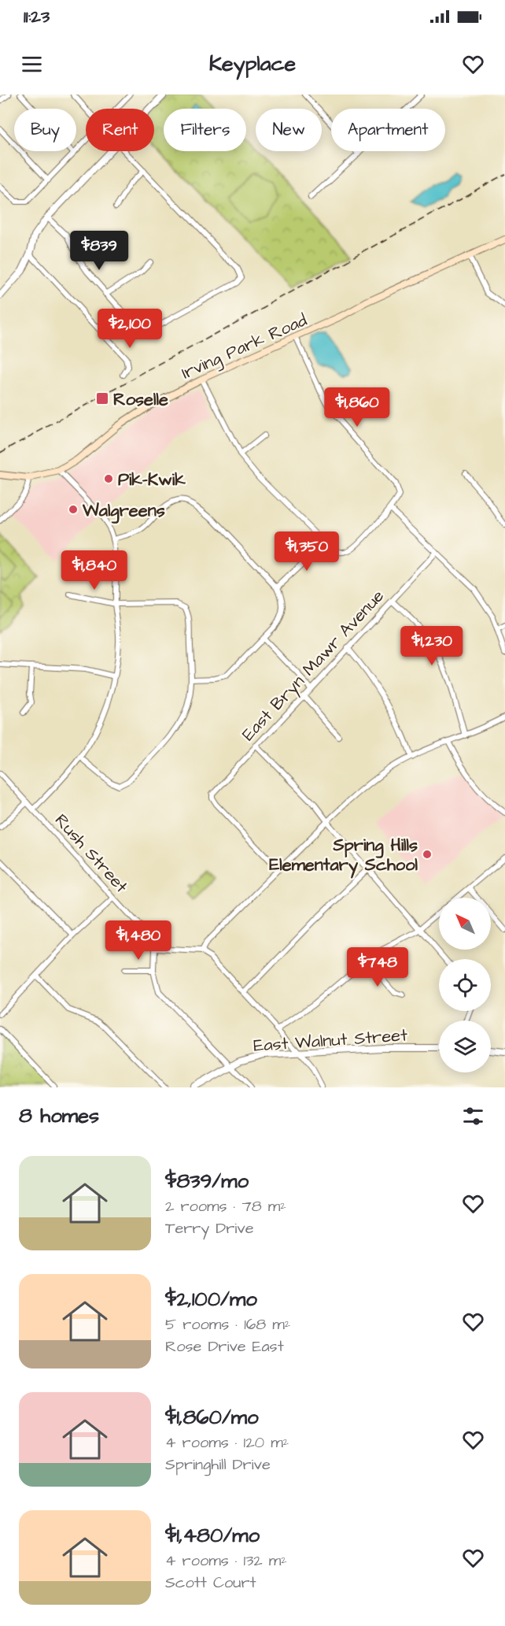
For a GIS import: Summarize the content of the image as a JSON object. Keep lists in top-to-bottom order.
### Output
{
  "streets": {
    "main road": ["Irving Park Road"],
    "street": ["East Bryn Mawr Avenue", "Rush Street", "East Walnut Street"]
  },
  "places": {
    "transit": ["Roselle"],
    "other": ["Pik-Kwik", "Walgreens", "Spring Hills Elementary School"]
  },
  "north": "top left",
  "page": {
    "status": "11:23",
    "header": "Keyplace",
    "chip": [
      "Buy",
      "Rent",
      "Filters",
      "New",
      "Apartment"
    ],
    "price": [
      "$839",
      "$2,100",
      "$1,860",
      "$1,350",
      "$1,840",
      "$1,230",
      "$1,480",
      "$748"
    ],
    "heading": "8 homes",
    "list": [
      {
        "name": "$839/mo",
        "note": "2 rooms · 78 m² · Terry Drive"
      },
      {
        "name": "$2,100/mo",
        "note": "5 rooms · 168 m² · Rose Drive East"
      },
      {
        "name": "$1,860/mo",
        "note": "4 rooms · 120 m² · Springhill Drive"
      },
      {
        "name": "$1,480/mo",
        "note": "4 rooms · 132 m² · Scott Court"
      }
    ]
  }
}
